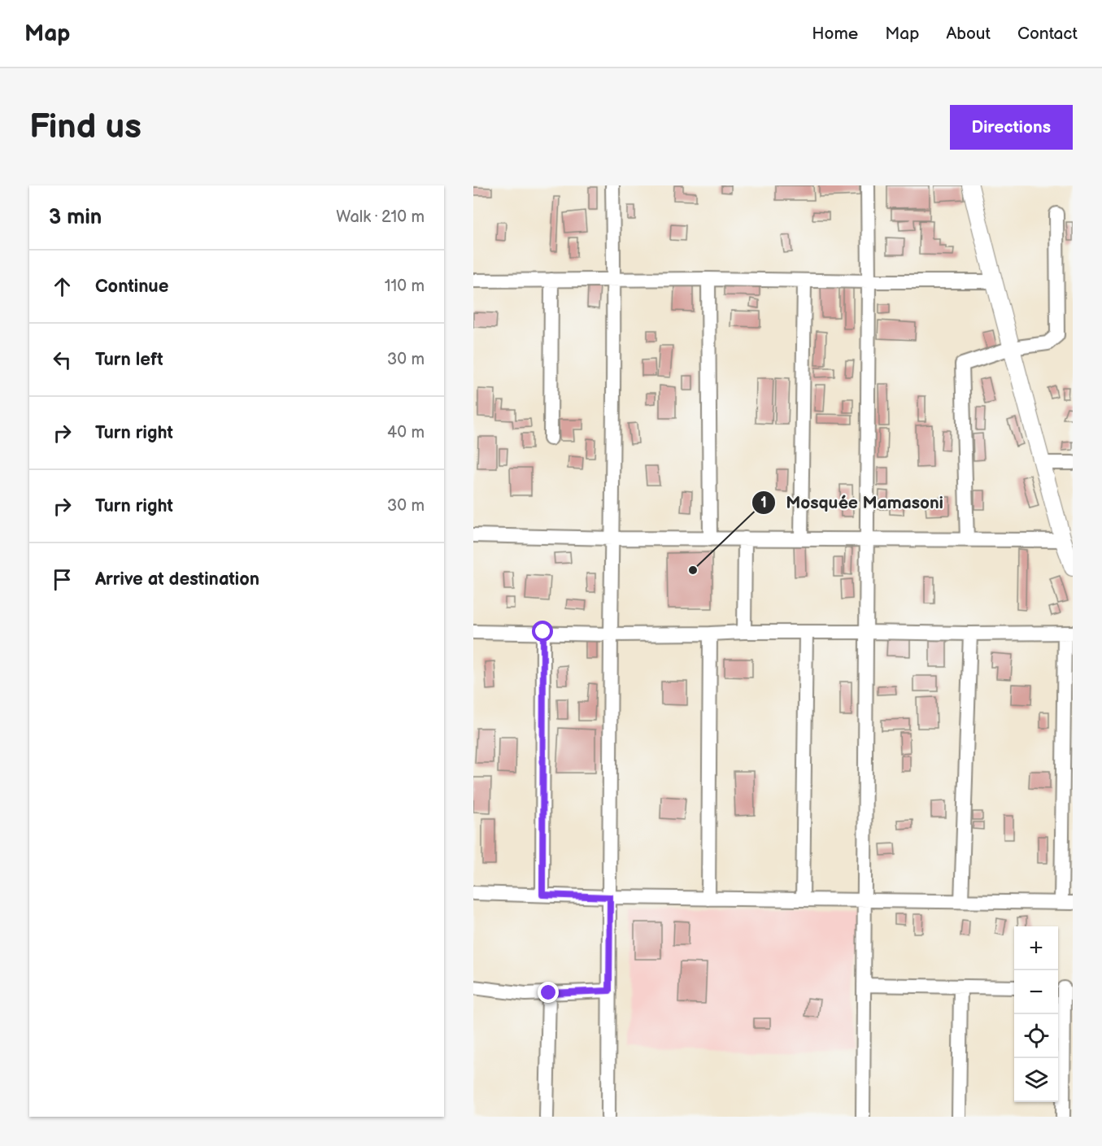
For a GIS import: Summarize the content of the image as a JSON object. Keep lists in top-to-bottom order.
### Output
{
  "places": ["Mosquée Mamasoni"],
  "page": {
    "header": "Map",
    "nav": [
      "Home",
      "Map",
      "About",
      "Contact"
    ],
    "buttons": "Directions",
    "title": "Find us",
    "heading": ["3 min", "Walk · 210 m"],
    "list": [
      ["Continue", "110 m"],
      ["Turn left", "30 m"],
      ["Turn right", "40 m"],
      ["Turn right", "30 m"],
      "Arrive at destination"
    ],
    "map_buttons": ["+", "−"]
  }
}
